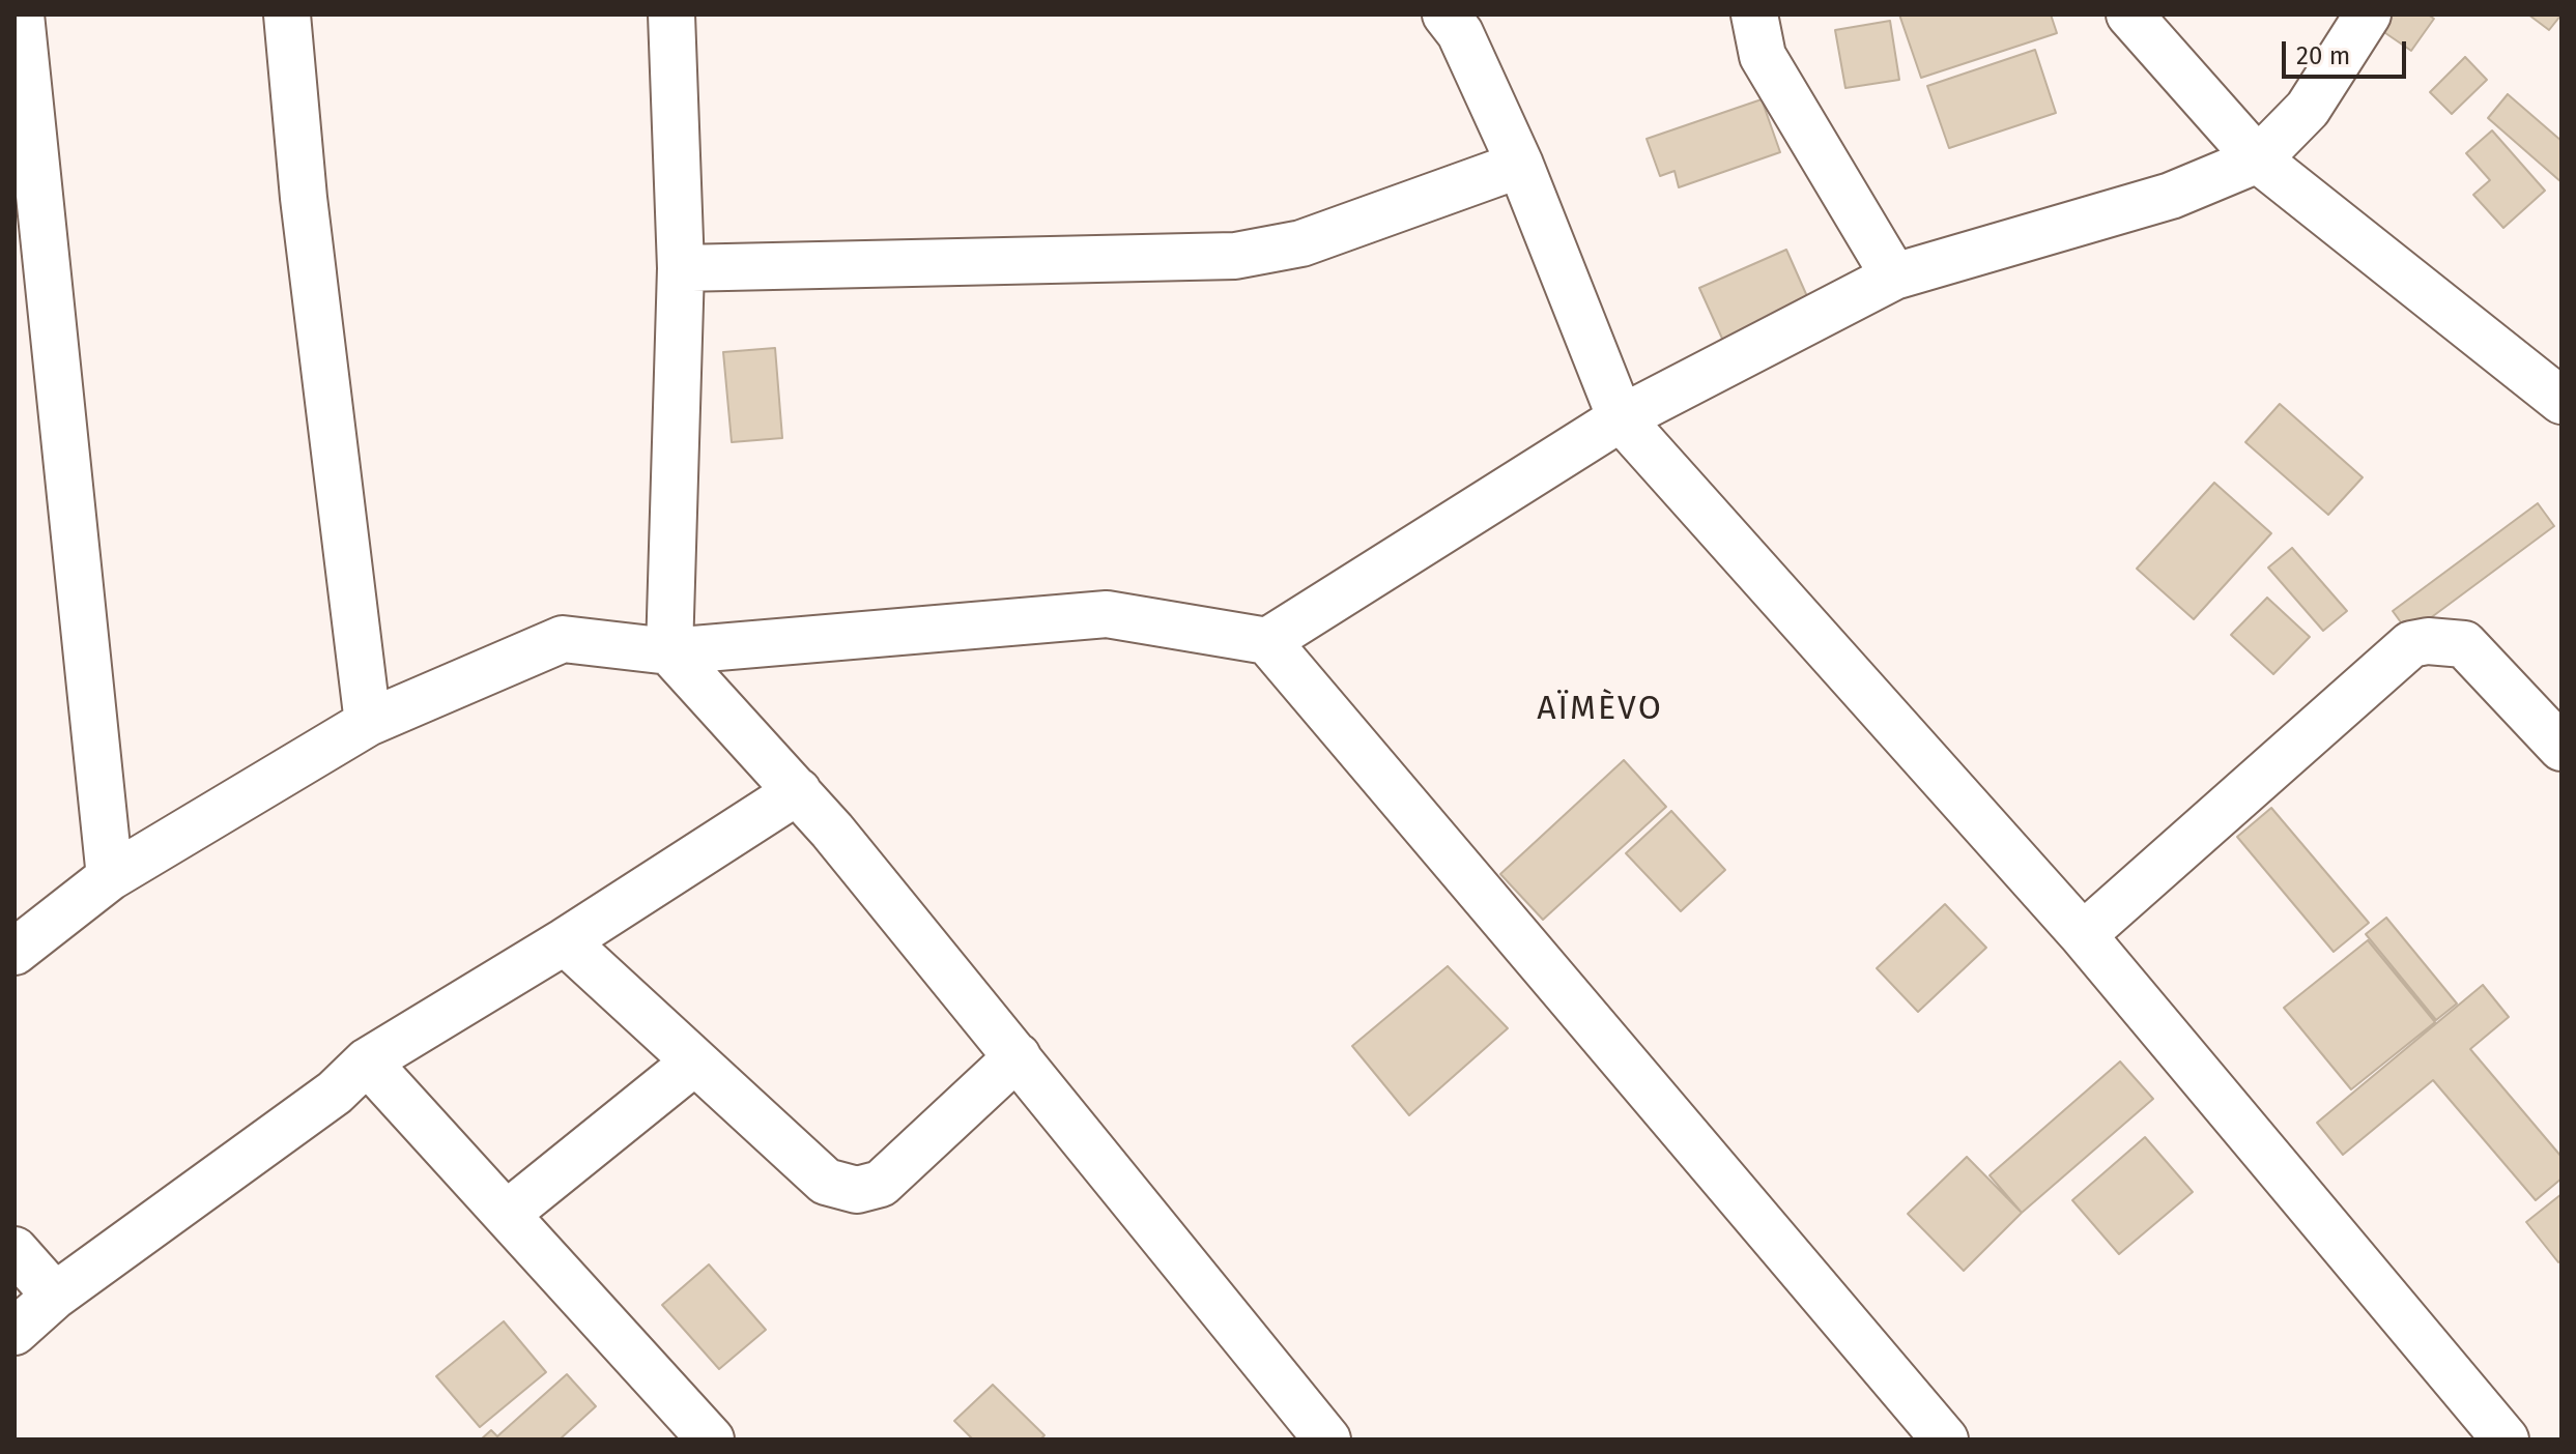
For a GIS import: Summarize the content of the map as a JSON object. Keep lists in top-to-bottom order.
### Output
{
  "districts": ["AÏMÈVO"],
  "scale_bar": "20 m"
}
